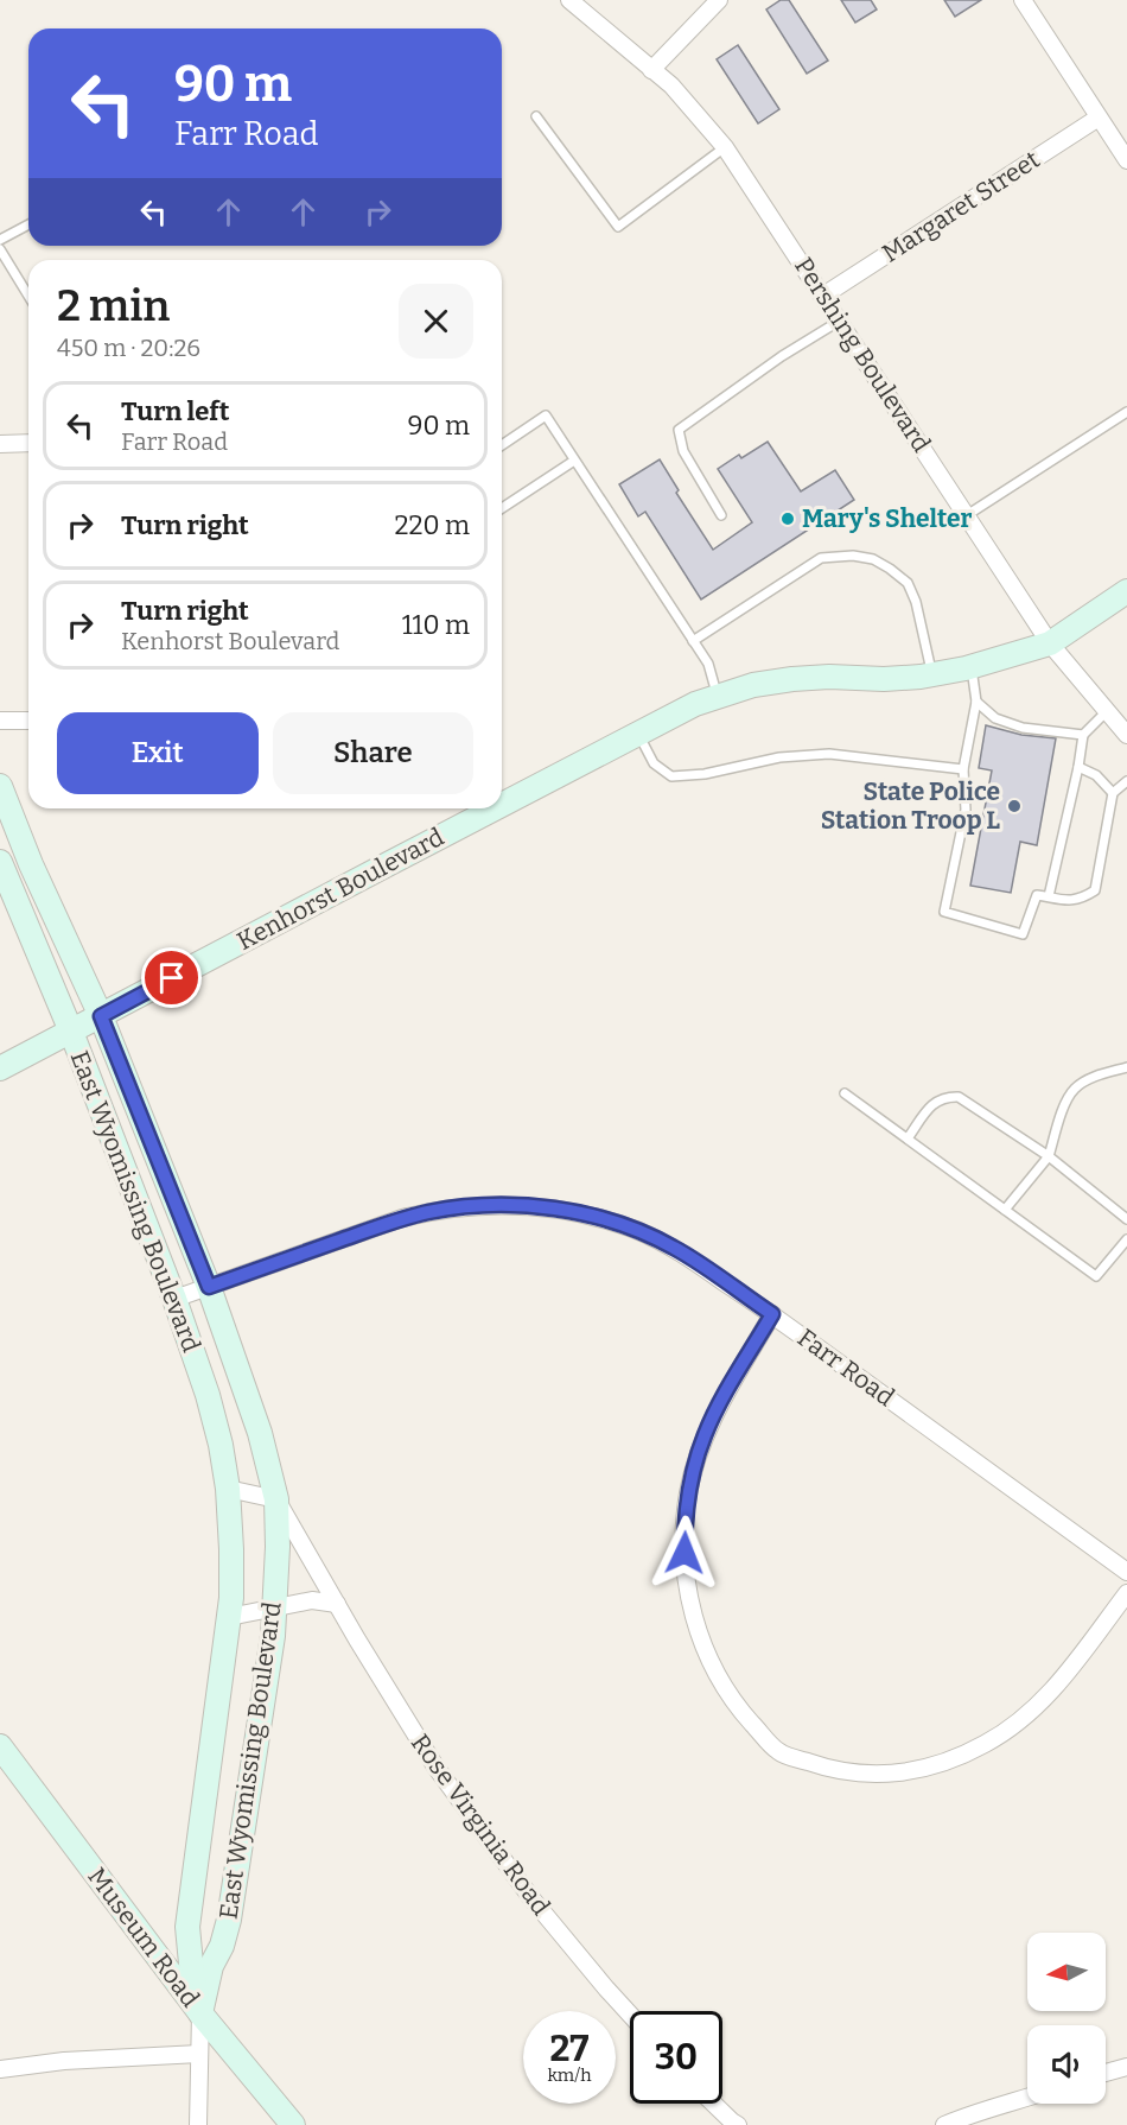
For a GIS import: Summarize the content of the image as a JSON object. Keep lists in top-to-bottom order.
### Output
{
  "streets": {
    "street": [
      "Margaret Street",
      "Pershing Boulevard",
      "Kenhorst Boulevard",
      "East Wyomissing Boulevard",
      "Farr Road",
      "Rose Virginia Road",
      "Museum Road"
    ]
  },
  "crossings": [
    ["Margaret Street", "Pershing Boulevard"],
    ["Pershing Boulevard", "Kenhorst Boulevard"],
    ["Kenhorst Boulevard", "East Wyomissing Boulevard"],
    ["East Wyomissing Boulevard", "Farr Road"],
    ["East Wyomissing Boulevard", "Rose Virginia Road"],
    ["East Wyomissing Boulevard", "Museum Road"]
  ],
  "places": ["Mary's Shelter", "State Police Station Troop L"],
  "north": "left",
  "page": {
    "turn": ["90 m", "Farr Road"],
    "heading": ["2 min", "450 m · 20:26"],
    "list": [
      {
        "name": "Turn left",
        "note": "Farr Road",
        "value": "90 m"
      },
      {
        "name": "Turn right",
        "value": "220 m"
      },
      {
        "name": "Turn right",
        "note": "Kenhorst Boulevard",
        "value": "110 m"
      }
    ],
    "buttons": ["Exit", "Share"],
    "speed": "27 km/h",
    "limit": "30"
  }
}
